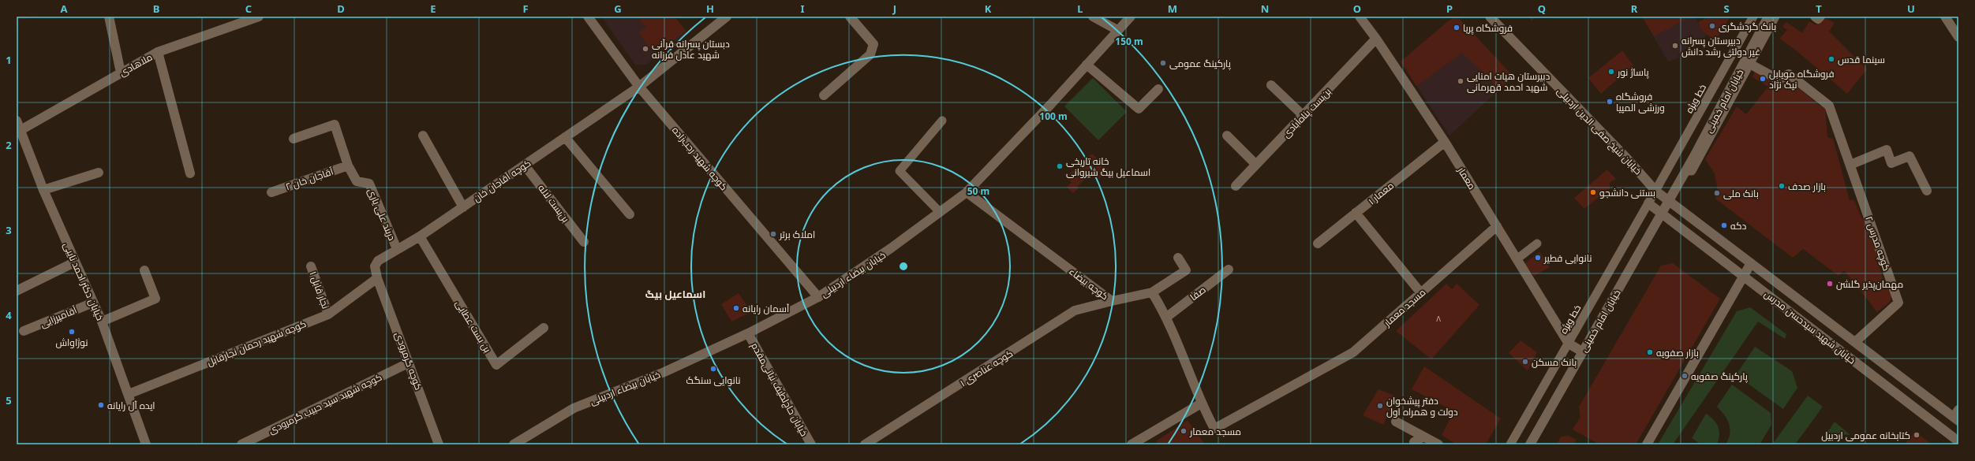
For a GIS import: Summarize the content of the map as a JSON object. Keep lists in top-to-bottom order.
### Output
{
  "streets": {
    "street": [
      "ملاهادی",
      "خیابان امام خمینی",
      "بن‌بست پناه‌آبادی",
      "خیابان شیخ صفی الدین اردبیلی",
      "کوچه شهید رجب‌زاده",
      "معمار",
      "آقاجان خان ۲",
      "کوچه آقاجان خان",
      "معمار ۱",
      "بن‌بست لاله",
      "دربند علی یاری",
      "کوچه مدرس ۲",
      "خیابان بیضاء اردبیلی",
      "خیابان دکتر احمد نایبی",
      "کوچه بیضاء",
      "نجار قابل ۱",
      "صفا",
      "مسجد معمار",
      "آقامیرزایی",
      "بن بست عطایی",
      "خیابان شهید سیدحسن مدرس",
      "کوچه شهید رحمان نجارقابل",
      "کوچه گرمرودی",
      "کوچه عناصری ۱",
      "خیابان حاج‌لطیف نباتی‌مقدم",
      "کوچه شهید سید حبیب گرمرودی"
    ],
    "lane": ["خط ویژه"]
  },
  "crossings": [
    ["ملاهادی", "خیابان دکتر احمد نایبی"],
    ["خط ویژه", "خیابان شیخ صفی الدین اردبیلی"],
    ["خط ویژه", "معمار"],
    ["خط ویژه", "خیابان شهید سیدحسن مدرس"],
    ["خیابان امام خمینی", "خیابان شیخ صفی الدین اردبیلی"],
    ["خیابان امام خمینی", "خیابان شهید سیدحسن مدرس"],
    ["بن‌بست پناه‌آبادی", "معمار"],
    ["خیابان شیخ صفی الدین اردبیلی", "خیابان شهید سیدحسن مدرس"],
    ["کوچه شهید رجب‌زاده", "کوچه آقاجان خان"],
    ["کوچه شهید رجب‌زاده", "خیابان بیضاء اردبیلی"],
    ["معمار", "معمار ۱"],
    ["معمار", "مسجد معمار"],
    ["آقاجان خان ۲", "دربند علی یاری"],
    ["کوچه آقاجان خان", "بن‌بست لاله"],
    ["کوچه آقاجان خان", "دربند علی یاری"],
    ["کوچه آقاجان خان", "بن بست عطایی"],
    ["کوچه آقاجان خان", "کوچه شهید رحمان نجارقابل"],
    ["کوچه آقاجان خان", "کوچه گرمرودی"],
    ["کوچه مدرس ۲", "خیابان شهید سیدحسن مدرس"],
    ["خیابان بیضاء اردبیلی", "کوچه بیضاء"],
    ["خیابان بیضاء اردبیلی", "خیابان حاج‌لطیف نباتی‌مقدم"],
    ["خیابان دکتر احمد نایبی", "آقامیرزایی"],
    ["خیابان دکتر احمد نایبی", "کوچه شهید رحمان نجارقابل"],
    ["کوچه بیضاء", "کوچه عناصری ۱"],
    ["نجار قابل ۱", "کوچه شهید رحمان نجارقابل"],
    ["کوچه شهید رحمان نجارقابل", "کوچه گرمرودی"],
    ["کوچه گرمرودی", "کوچه شهید سید حبیب گرمرودی"]
  ],
  "districts": ["اسماعیل بیگ"],
  "places": [
    "بانک گردشگری",
    "فروشگاه پریا",
    "دبیرستان پسرانه غیر دولتی رشد دانش",
    "دبستان پسرانه قرآنی شهید عادل فرزانه",
    "سینما قدس",
    "پارکینگ عمومی",
    "پاساژ نور",
    "فروشگاه مویابل نیک نژاد",
    "دبیرستان هیات امنایی شهید احمد قهرمانی",
    "فروشگاه ورزشی المپیا",
    "خانه تاریخی اسماعیل بیگ شیروانی",
    "بازار صدف",
    "بستنی دانشجو",
    "بانک ملی",
    "دکه",
    "املاک برتر",
    "نانوایی فطیر",
    "مهمان‌پذیر گلشن",
    "آسمان رایانه",
    "نوژاواش",
    "بازار صفویه",
    "بانک مسکن",
    "نانوایی سنگک",
    "پارکینگ صفویه",
    "ایده آل رایانه",
    "دفتر پیشخوان دولت و همراه اول",
    "مسجد معمار",
    "کتابخانه عمومی اردبیل"
  ],
  "house_numbers": ["۸"],
  "grid": {
    "columns": [
      "A",
      "B",
      "C",
      "D",
      "E",
      "F",
      "G",
      "H",
      "I",
      "J",
      "K",
      "L",
      "M",
      "N",
      "O",
      "P",
      "Q",
      "R",
      "S",
      "T",
      "U"
    ],
    "rows": [
      "1",
      "2",
      "3",
      "4",
      "5"
    ]
  },
  "rings": ["150 m", "100 m", "50 m"]
}
